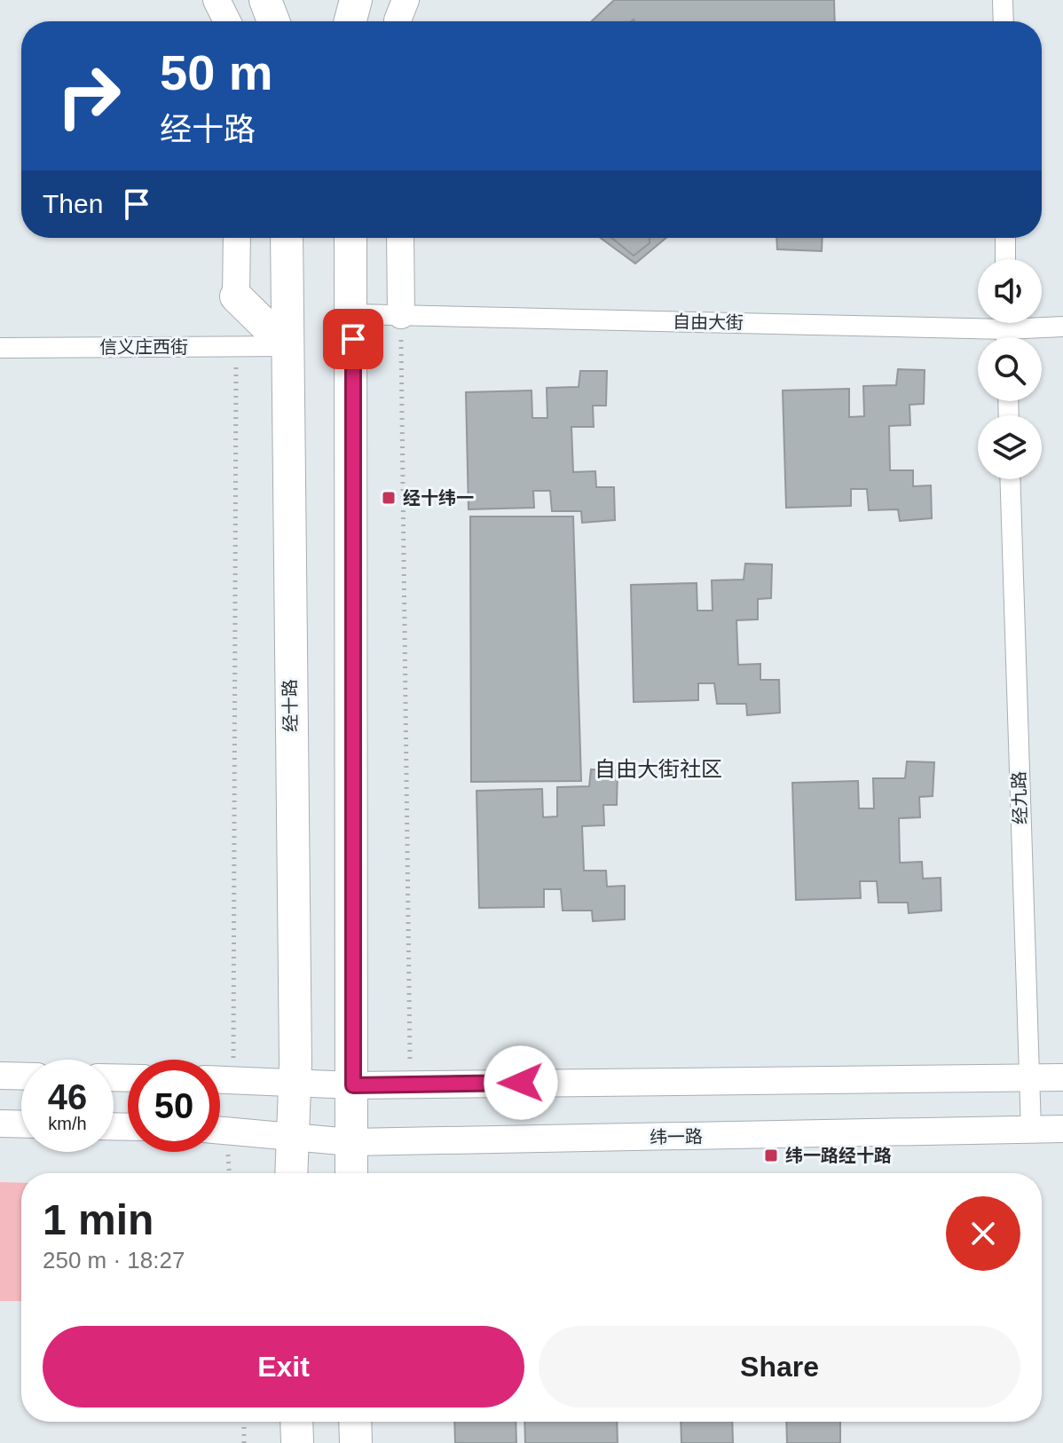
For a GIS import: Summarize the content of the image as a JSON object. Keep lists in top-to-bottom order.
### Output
{
  "streets": {
    "highway": ["经十路"],
    "main road": ["纬一路"],
    "street": ["自由大街", "信义庄西街", "经九路"]
  },
  "crossings": [
    ["信义庄西街", "经十路"],
    ["经十路", "纬一路"],
    ["经九路", "纬一路"]
  ],
  "districts": ["自由大街社区"],
  "places": {
    "transit": ["经十纬一", "纬一路经十路"]
  },
  "page": {
    "turn": ["50 m", "经十路"],
    "then": "Then",
    "speed": "46 km/h",
    "limit": "50",
    "heading": ["1 min", "250 m · 18:27"],
    "buttons": ["Exit", "Share"]
  }
}
